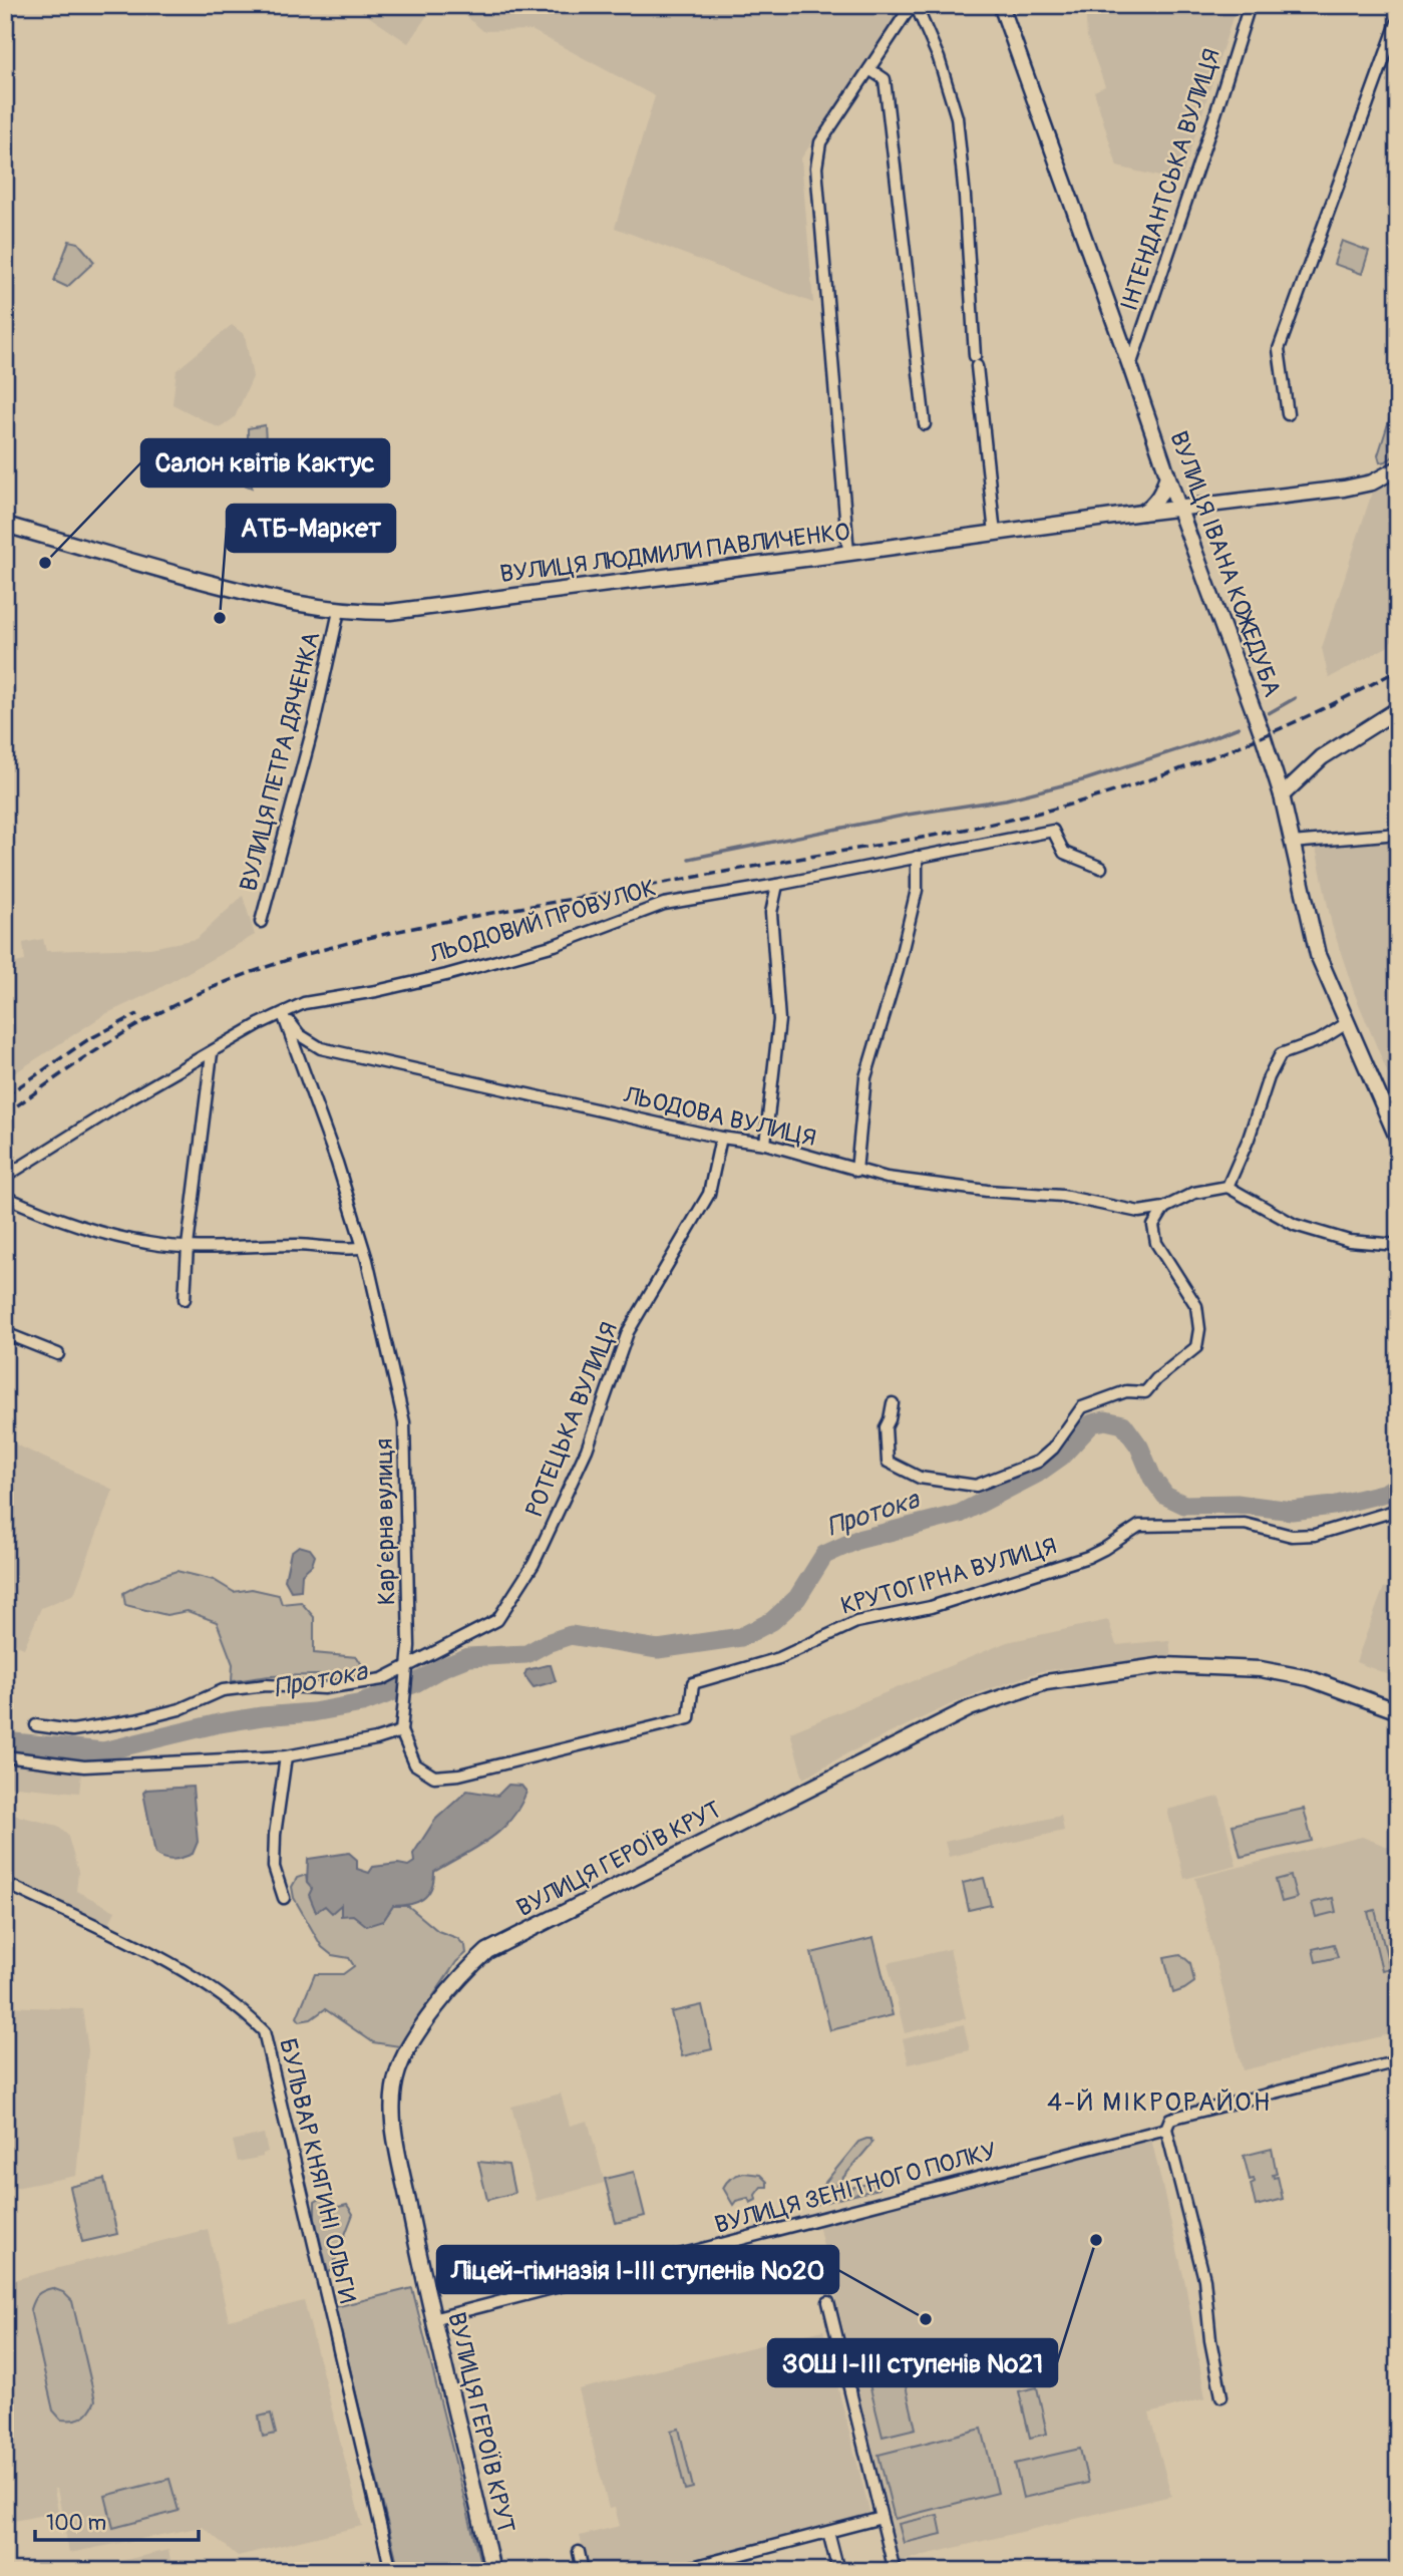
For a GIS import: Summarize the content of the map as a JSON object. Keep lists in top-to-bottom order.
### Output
{
  "streets": {
    "street": [
      "ІНТЕНДАНТСЬКА ВУЛИЦЯ",
      "ВУЛИЦЯ ЛЮДМИЛИ ПАВЛИЧЕНКО",
      "ВУЛИЦЯ ІВАНА КОЖЕДУБА",
      "ВУЛИЦЯ ПЕТРА ДЯЧЕНКА",
      "ЛЬОДОВИЙ ПРОВУЛОК",
      "ЛЬОДОВА ВУЛИЦЯ",
      "РОТЕЦЬКА ВУЛИЦЯ",
      "Карʼєрна вулиця",
      "КРУТОГІРНА ВУЛИЦЯ",
      "ВУЛИЦЯ ГЕРОЇВ КРУТ",
      "БУЛЬВАР КНЯГИНІ ОЛЬГИ",
      "ВУЛИЦЯ ЗЕНІТНОГО ПОЛКУ"
    ]
  },
  "crossings": [
    ["ІНТЕНДАНТСЬКА ВУЛИЦЯ", "ВУЛИЦЯ ІВАНА КОЖЕДУБА"],
    ["ВУЛИЦЯ ЛЮДМИЛИ ПАВЛИЧЕНКО", "ВУЛИЦЯ ІВАНА КОЖЕДУБА"],
    ["ВУЛИЦЯ ЛЮДМИЛИ ПАВЛИЧЕНКО", "ВУЛИЦЯ ПЕТРА ДЯЧЕНКА"],
    ["ЛЬОДОВИЙ ПРОВУЛОК", "ЛЬОДОВА ВУЛИЦЯ"],
    ["ЛЬОДОВИЙ ПРОВУЛОК", "Карʼєрна вулиця"],
    ["ЛЬОДОВА ВУЛИЦЯ", "РОТЕЦЬКА ВУЛИЦЯ"],
    ["ЛЬОДОВА ВУЛИЦЯ", "Карʼєрна вулиця"],
    ["РОТЕЦЬКА ВУЛИЦЯ", "Карʼєрна вулиця"],
    ["Карʼєрна вулиця", "КРУТОГІРНА ВУЛИЦЯ"],
    ["ВУЛИЦЯ ГЕРОЇВ КРУТ", "ВУЛИЦЯ ЗЕНІТНОГО ПОЛКУ"]
  ],
  "districts": ["4-Й МІКРОРАЙОН"],
  "water": ["Протока"],
  "places": [
    "Салон квітів Кактус",
    "АТБ-Маркет",
    "ЗОШ І-ІІІ ступенів №21",
    "Ліцей-гімназія I-III ступенів №20"
  ],
  "scale_bar": "100 m"
}
